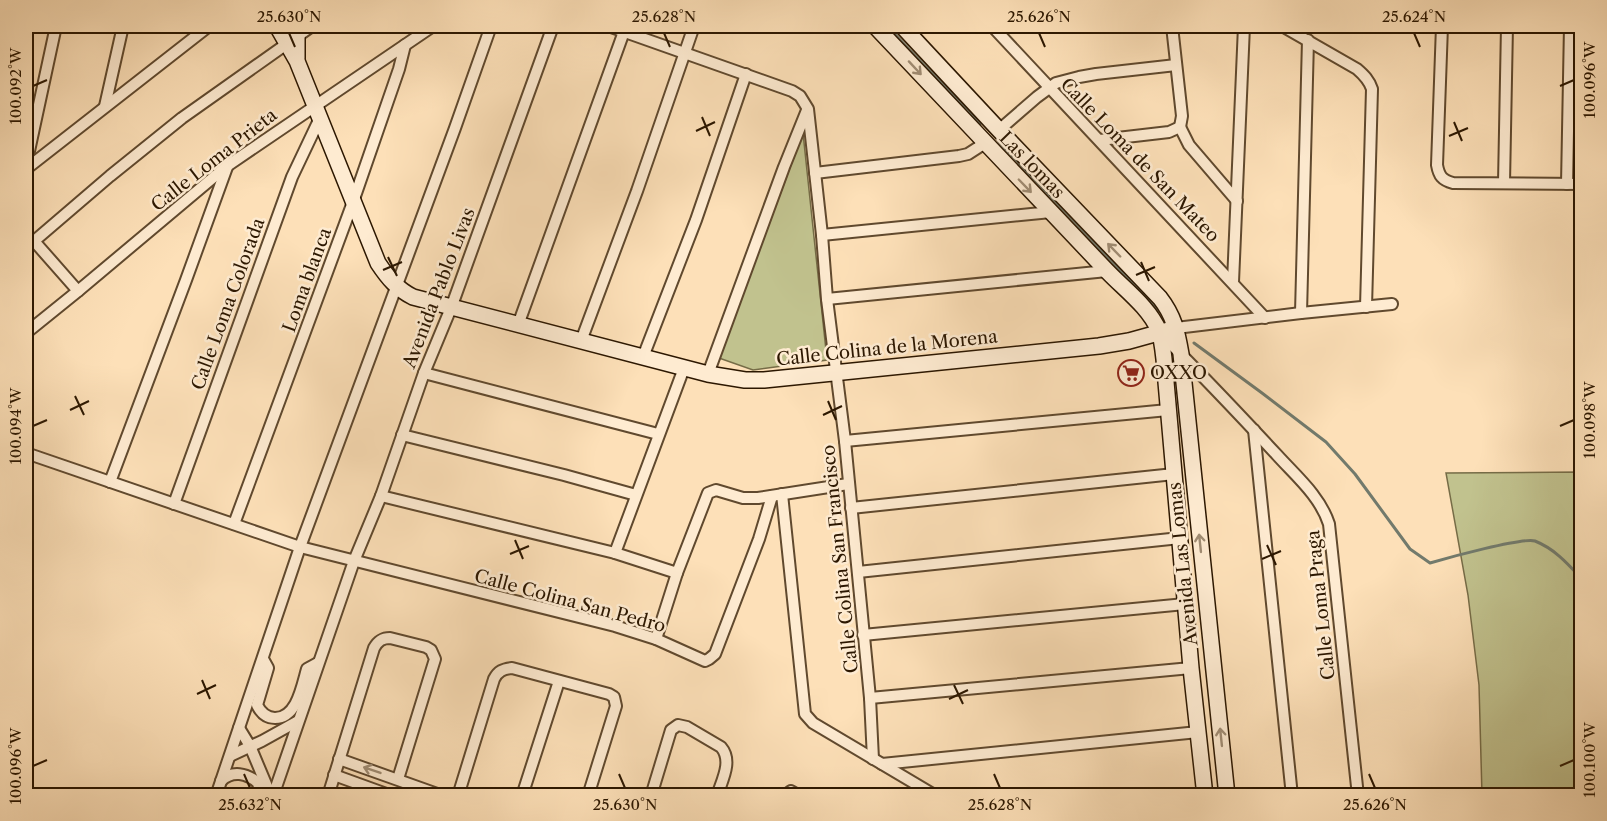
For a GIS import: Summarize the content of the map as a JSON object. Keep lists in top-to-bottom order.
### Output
{
  "streets": {
    "street": [
      "Calle Loma Prieta",
      "Calle Loma de San Mateo",
      "Las lomas",
      "Loma blanca",
      "Avenida Pablo Livas",
      "Calle Loma Colorada",
      "Calle Colina de la Morena",
      "Calle Colina San Francisco",
      "Avenida Las Lomas",
      "Calle Colina San Pedro",
      "Calle Loma Praga"
    ]
  },
  "crossings": [
    ["Calle Loma Prieta", "Loma blanca"],
    ["Calle Loma Prieta", "Calle Loma Colorada"],
    ["Calle Loma de San Mateo", "Calle Colina de la Morena"],
    ["Las lomas", "Calle Colina de la Morena"],
    ["Las lomas", "Avenida Las Lomas"],
    ["Las lomas", "Calle Loma Praga"],
    ["Loma blanca", "Calle Colina San Pedro"],
    ["Avenida Pablo Livas", "Calle Colina de la Morena"],
    ["Avenida Pablo Livas", "Calle Colina San Pedro"],
    ["Calle Loma Colorada", "Calle Colina San Pedro"],
    ["Calle Colina de la Morena", "Calle Colina San Francisco"],
    ["Calle Colina de la Morena", "Avenida Las Lomas"],
    ["Calle Colina de la Morena", "Calle Loma Praga"],
    ["Avenida Las Lomas", "Calle Loma Praga"]
  ],
  "places": {
    "supermarket": ["OXXO"]
  },
  "coordinates": [
    "25.630°N",
    "25.628°N",
    "25.626°N",
    "25.624°N",
    "100.096°W",
    "100.092°W",
    "100.098°W",
    "100.094°W",
    "100.100°W",
    "25.632°N"
  ]
}
